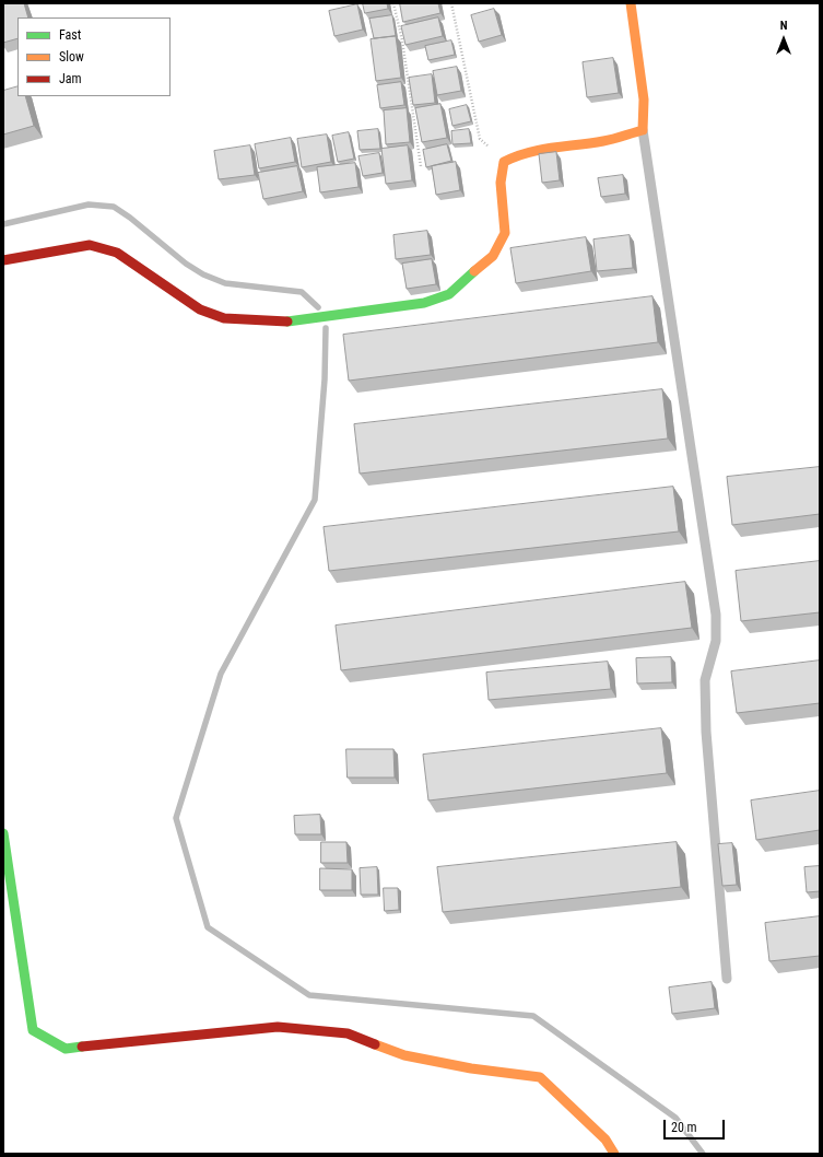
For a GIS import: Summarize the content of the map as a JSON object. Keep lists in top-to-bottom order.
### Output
{
  "legend": ["Fast", "Slow", "Jam"],
  "scale_bar": "20 m",
  "north": "top"
}
